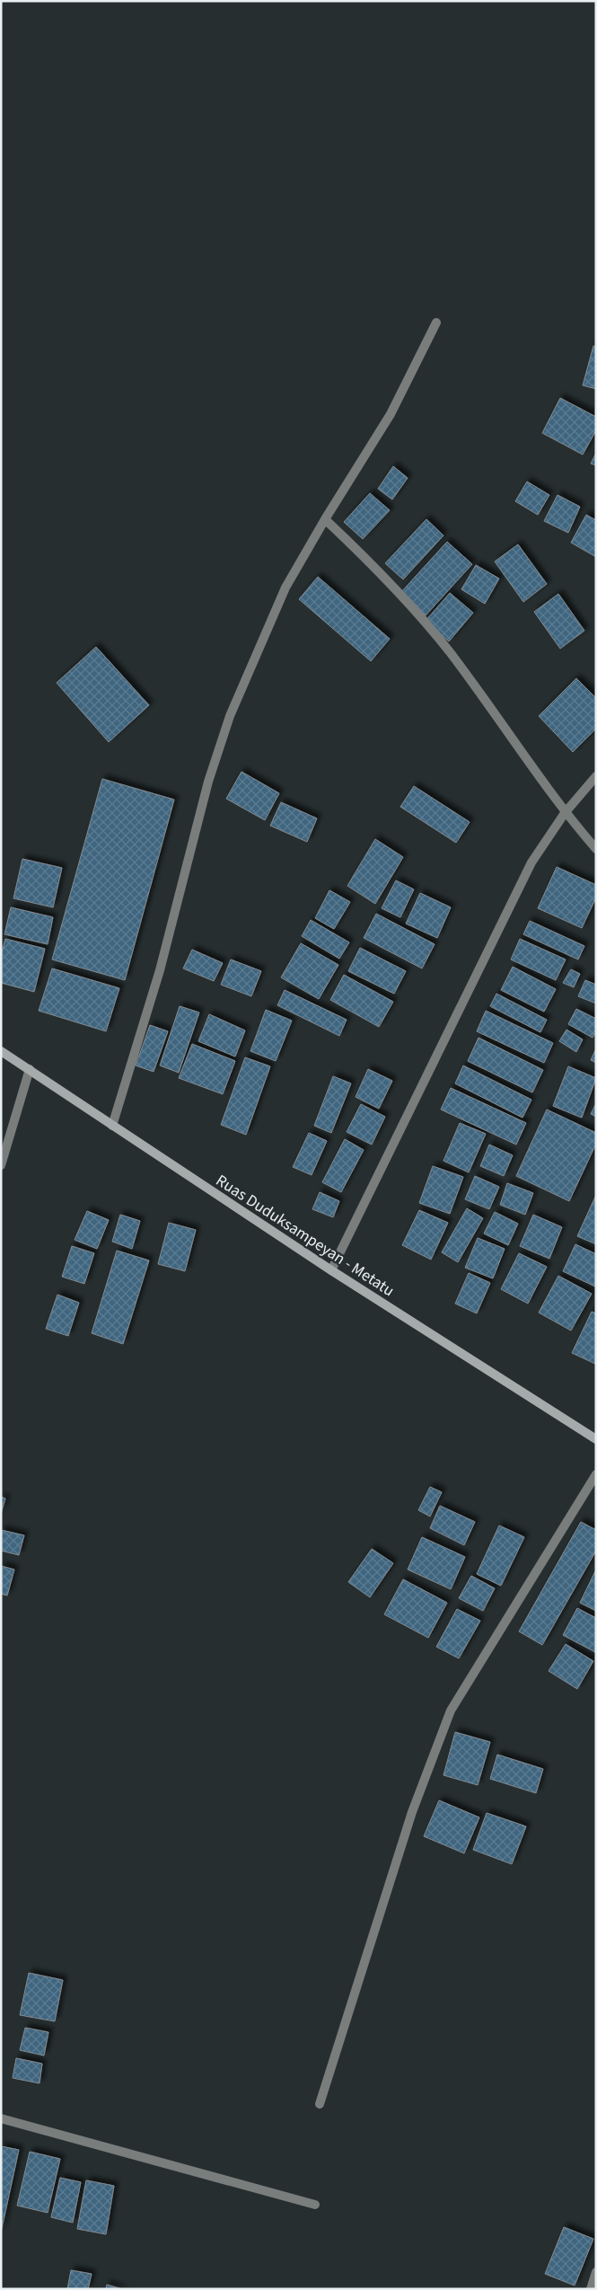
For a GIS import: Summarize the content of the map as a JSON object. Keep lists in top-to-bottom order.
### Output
{
  "streets": {
    "main road": ["Ruas Duduksampeyan - Metatu"]
  }
}
